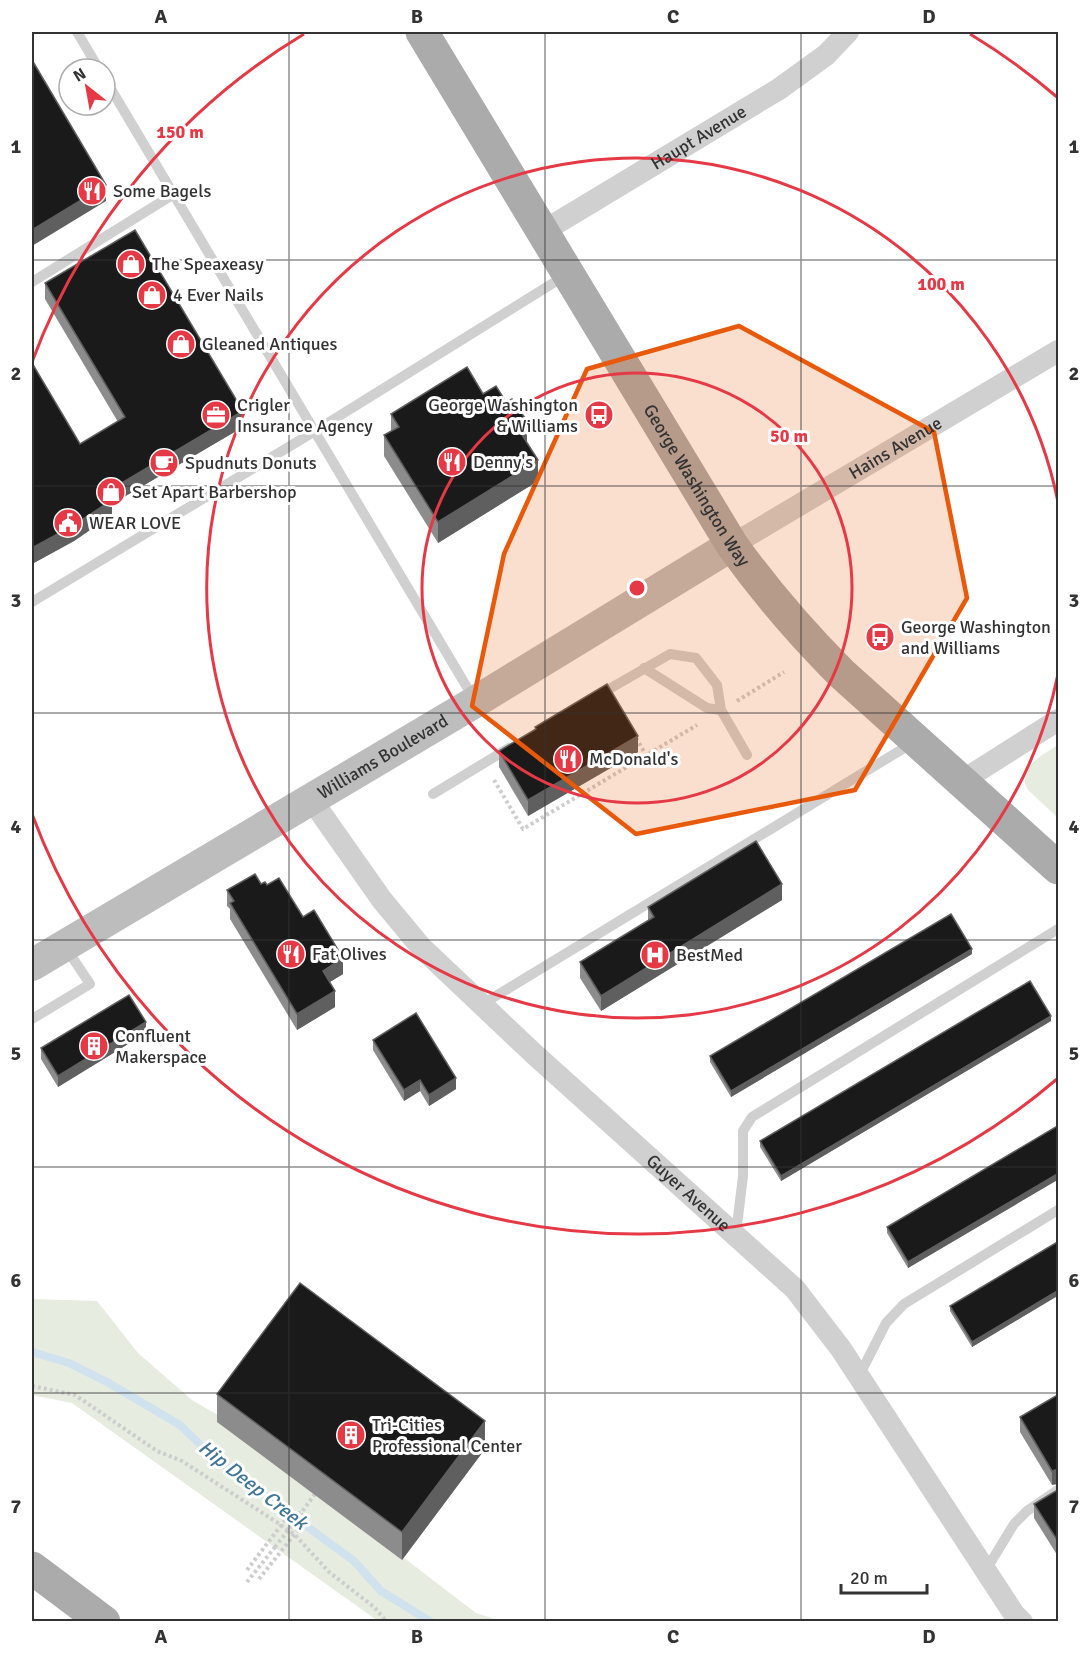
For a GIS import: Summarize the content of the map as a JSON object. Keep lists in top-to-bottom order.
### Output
{
  "streets": {
    "main road": ["George Washington Way"],
    "street": [
      "Haupt Avenue",
      "Hains Avenue",
      "Williams Boulevard",
      "Guyer Avenue"
    ]
  },
  "crossings": [
    ["Haupt Avenue", "George Washington Way"],
    ["Hains Avenue", "George Washington Way"],
    ["Hains Avenue", "Williams Boulevard"],
    ["George Washington Way", "Williams Boulevard"],
    ["Williams Boulevard", "Guyer Avenue"]
  ],
  "water": ["Hip Deep Creek"],
  "places": {
    "restaurant": [
      "Some Bagels",
      "Denny's",
      "McDonald's",
      "Fat Olives"
    ],
    "shop": [
      "The Speaxeasy",
      "4 Ever Nails",
      "Gleaned Antiques",
      "Set Apart Barbershop"
    ],
    "office": ["Crigler Insurance Agency"],
    "bus stop": ["George Washington & Williams", "George Washington and Williams"],
    "cafe": ["Spudnuts Donuts"],
    "public building": ["WEAR LOVE"],
    "hospital": ["BestMed"],
    "building": ["Confluent Makerspace", "Tri-Cities Professional Center"]
  },
  "scale_bar": "20 m",
  "north": "top left",
  "grid": {
    "columns": [
      "A",
      "B",
      "C",
      "D"
    ],
    "rows": [
      "1",
      "2",
      "3",
      "4",
      "5",
      "6",
      "7"
    ]
  },
  "rings": ["150 m", "100 m", "50 m"]
}
